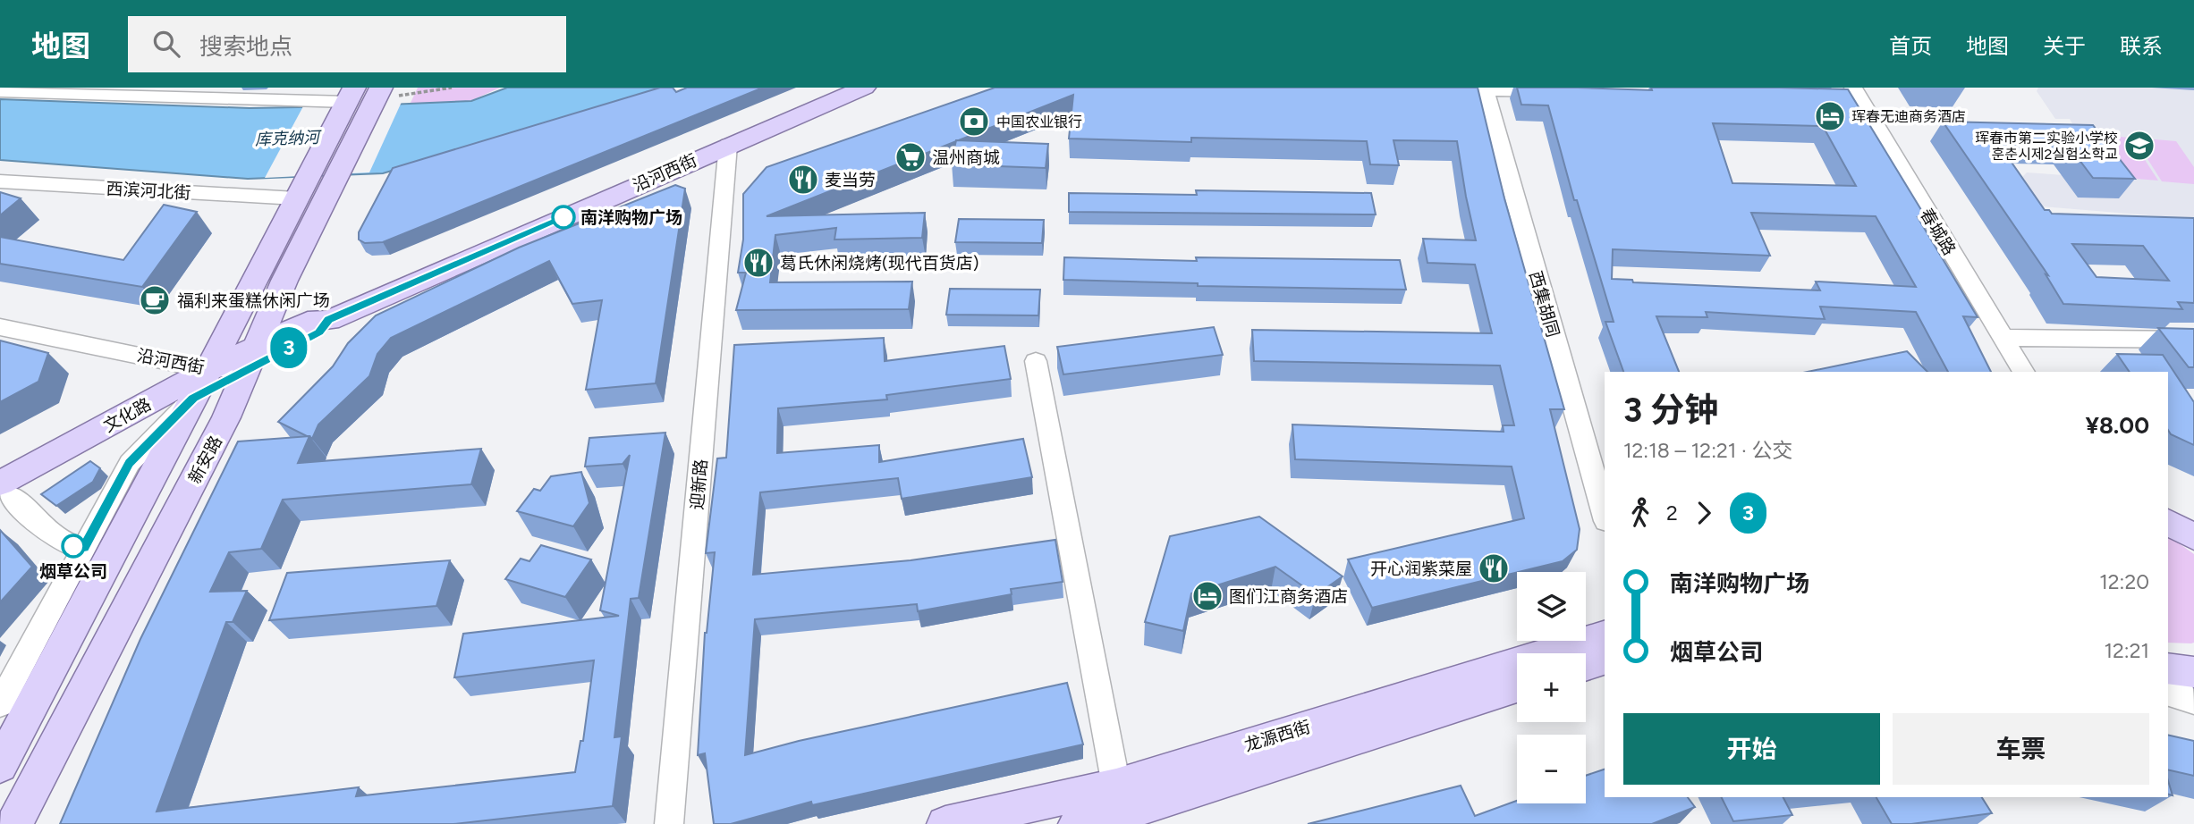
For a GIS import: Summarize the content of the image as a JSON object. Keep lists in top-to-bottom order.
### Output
{
  "streets": {
    "main road": [
      "沿河西街",
      "文化路",
      "新安路",
      "龙源西街"
    ],
    "street": [
      "西滨河北街",
      "春城路",
      "西集胡同",
      "迎新路"
    ]
  },
  "crossings": [
    ["沿河西街", "文化路"],
    ["沿河西街", "新安路"],
    ["沿河西街", "迎新路"],
    ["文化路", "新安路"]
  ],
  "water": ["库克纳河"],
  "places": {
    "hotel": ["珲春无迪商务酒店", "图们江商务酒店"],
    "bank": ["中国农业银行"],
    "school or university": ["珲春市第二实验小学校 훈춘시제2실험소학교"],
    "supermarket": ["温州商城"],
    "restaurant": ["麦当劳", "葛氏休闲烧烤(现代百货店)", "开心润紫菜屋"],
    "other": ["南洋购物广场", "烟草公司"],
    "cafe": ["福利来蛋糕休闲广场"]
  },
  "lines": ["bus line 3"],
  "page": {
    "header": "地图",
    "search": "搜索地点",
    "nav": [
      "首页",
      "地图",
      "关于",
      "联系"
    ],
    "on_map": "3",
    "heading": ["3 分钟", "12:18 – 12:21 · 公交", "¥8.00"],
    "legs": ["2", "3"],
    "list": [
      {
        "name": "南洋购物广场",
        "value": "12:20"
      },
      {
        "name": "烟草公司",
        "value": "12:21"
      }
    ],
    "map_buttons": ["+", "−"],
    "buttons": ["开始", "车票"]
  }
}
